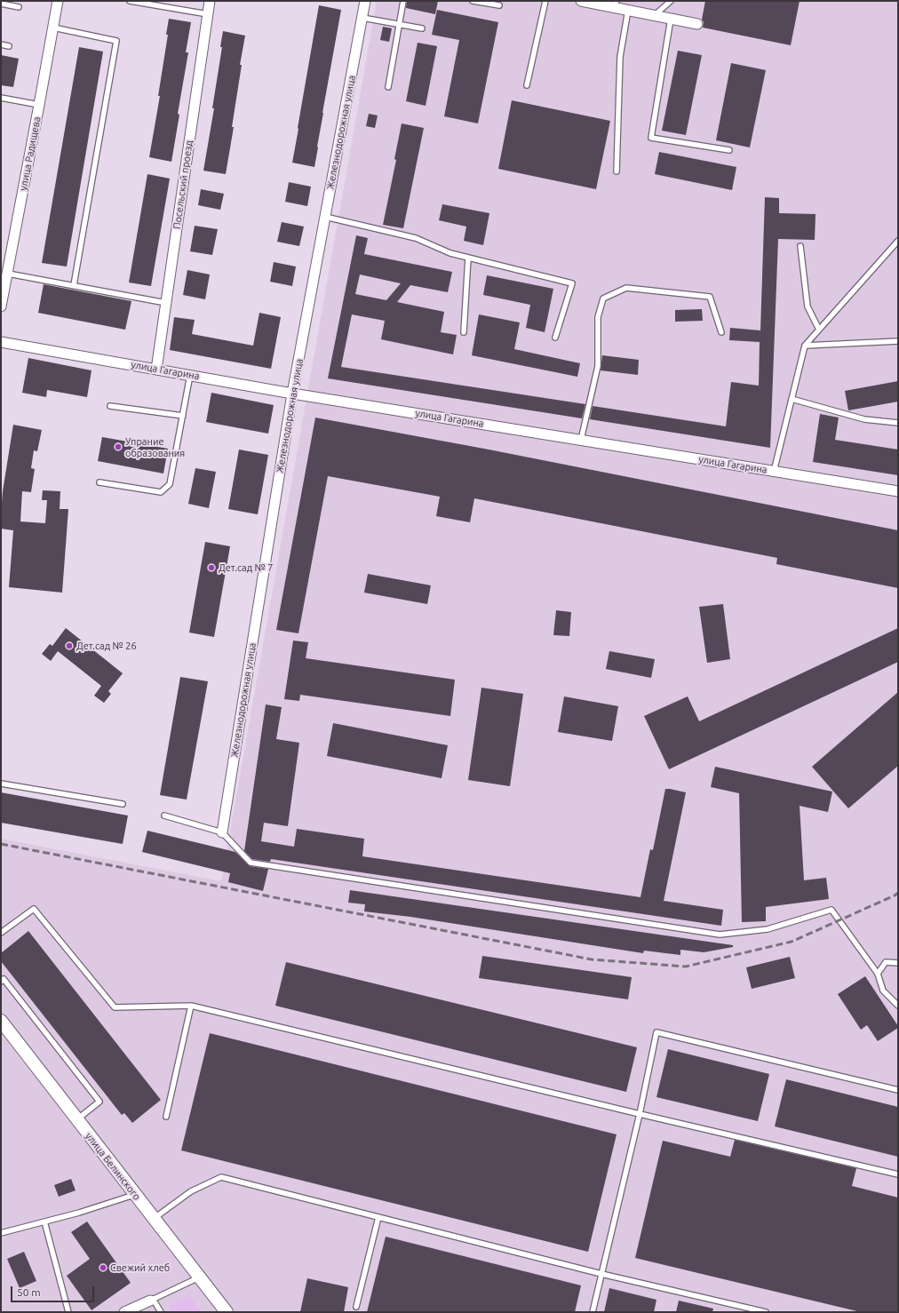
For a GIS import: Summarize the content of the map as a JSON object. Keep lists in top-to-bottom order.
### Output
{
  "streets": {
    "street": [
      "Железнодорожная улица",
      "улица Радищева",
      "Посельский проезд",
      "улица Гагарина",
      "улица Белинского"
    ]
  },
  "crossings": [
    ["Железнодорожная улица", "улица Гагарина"],
    ["Посельский проезд", "улица Гагарина"]
  ],
  "places": [
    "Упрание образования",
    "Дет.сад № 7",
    "Дет.сад № 26",
    "Свежий хлеб"
  ],
  "scale_bar": "50 m"
}
